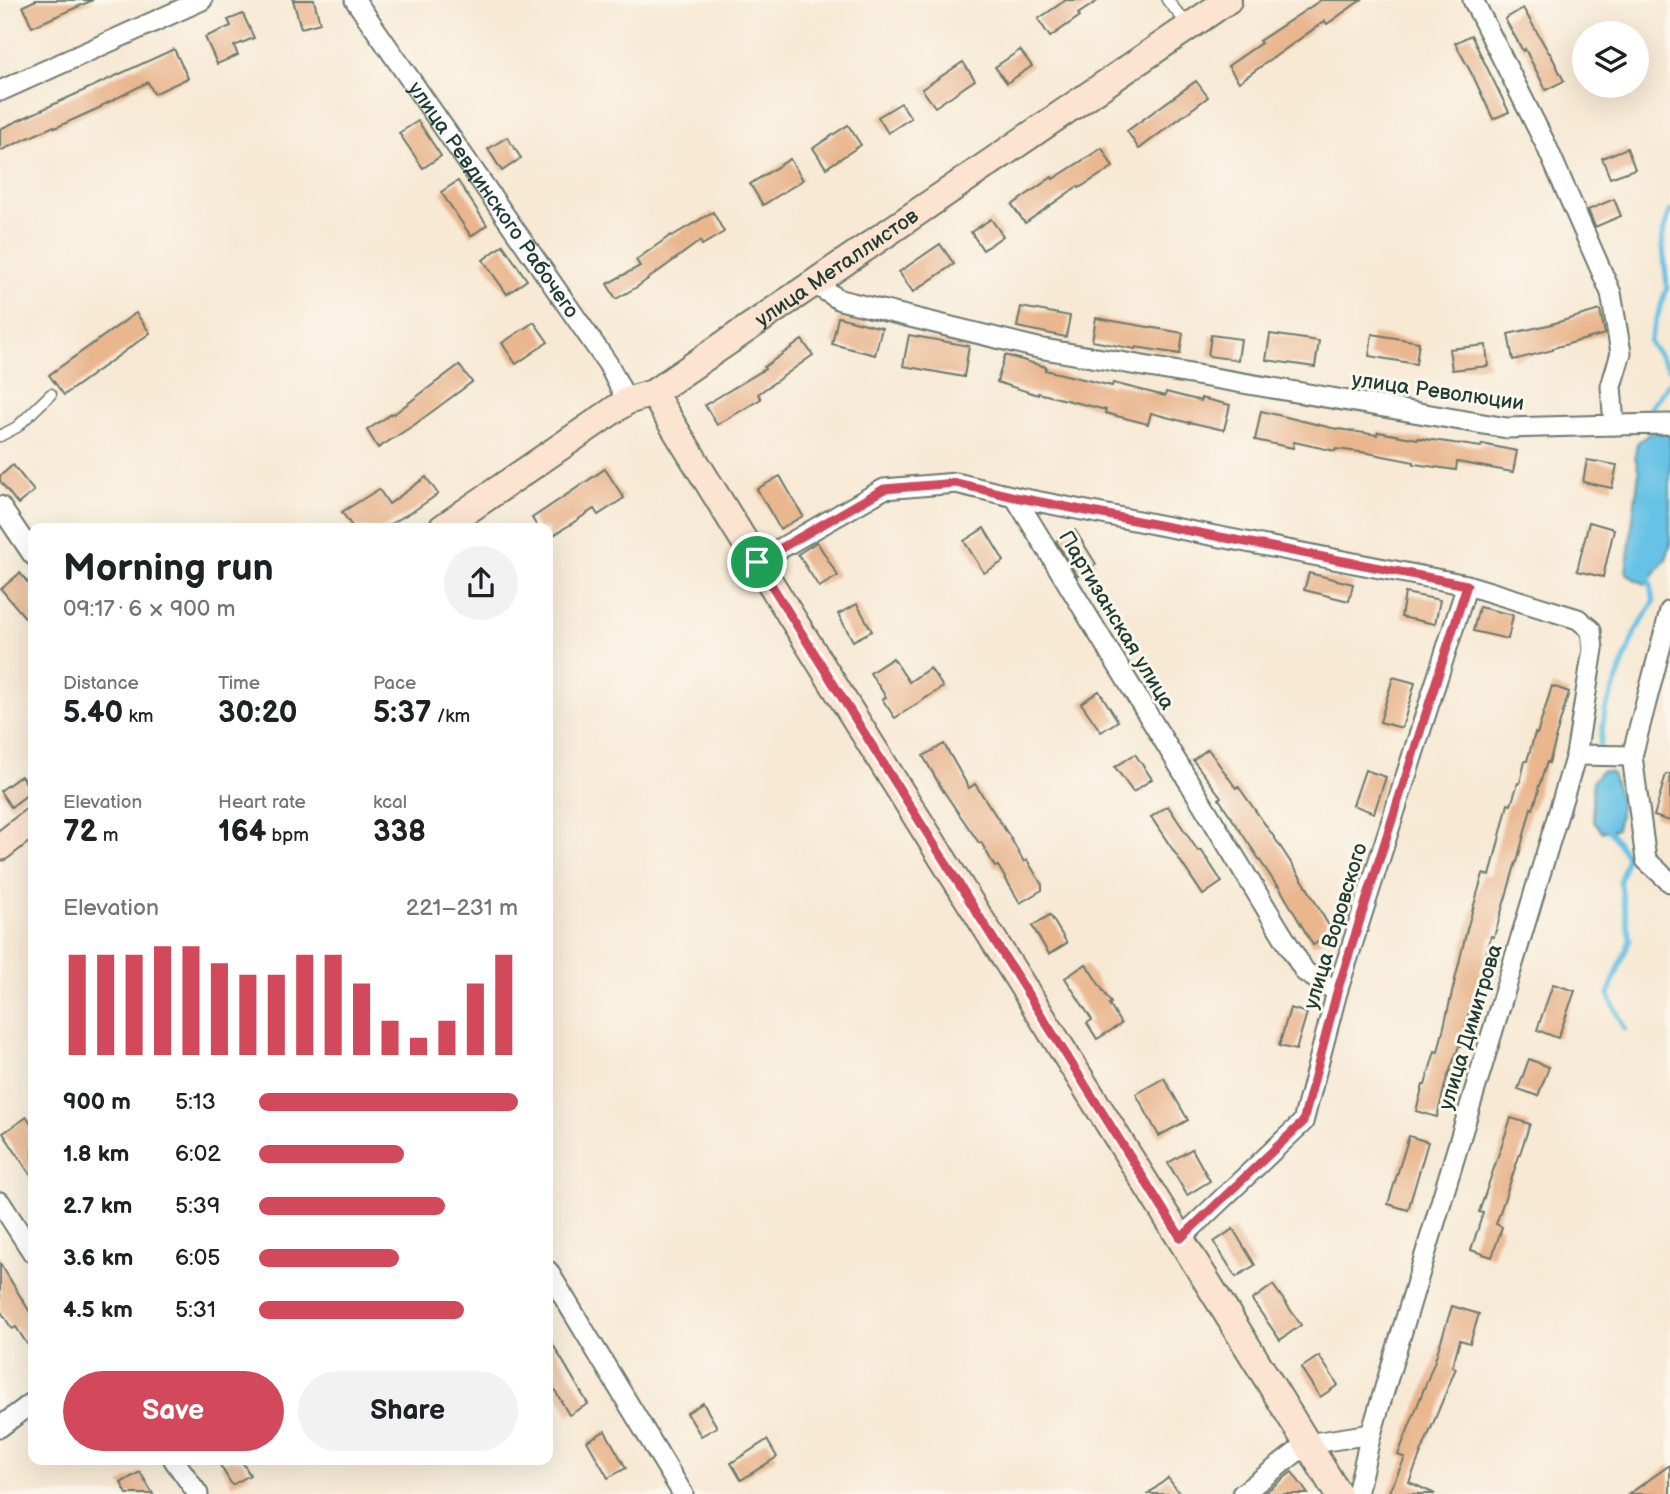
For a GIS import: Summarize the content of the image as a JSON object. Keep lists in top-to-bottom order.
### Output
{
  "streets": {
    "street": [
      "улица Ревдинского Рабочего",
      "улица Металлистов",
      "улица Революции",
      "Партизанская улица",
      "улица Воровского",
      "улица Димитрова"
    ]
  },
  "crossings": [
    ["улица Ревдинского Рабочего", "улица Металлистов"],
    ["улица Металлистов", "улица Революции"],
    ["Партизанская улица", "улица Воровского"],
    ["улица Воровского", "улица Димитрова"]
  ],
  "page": {
    "heading": ["Morning run", "09:17 · 6 × 900 m"],
    "stats": [
      ["Distance", "5.40 km"],
      ["Time", "30:20"],
      ["Pace", "5:37 /km"],
      ["Elevation", "72 m"],
      ["Heart rate", "164 bpm"],
      ["kcal", "338"]
    ],
    "chart": ["Elevation", "221–231 m"],
    "list": [
      {
        "name": "900 m",
        "note": "5:13"
      },
      {
        "name": "1.8 km",
        "note": "6:02"
      },
      {
        "name": "2.7 km",
        "note": "5:39"
      },
      {
        "name": "3.6 km",
        "note": "6:05"
      },
      {
        "name": "4.5 km",
        "note": "5:31"
      }
    ],
    "buttons": ["Save", "Share"]
  }
}
